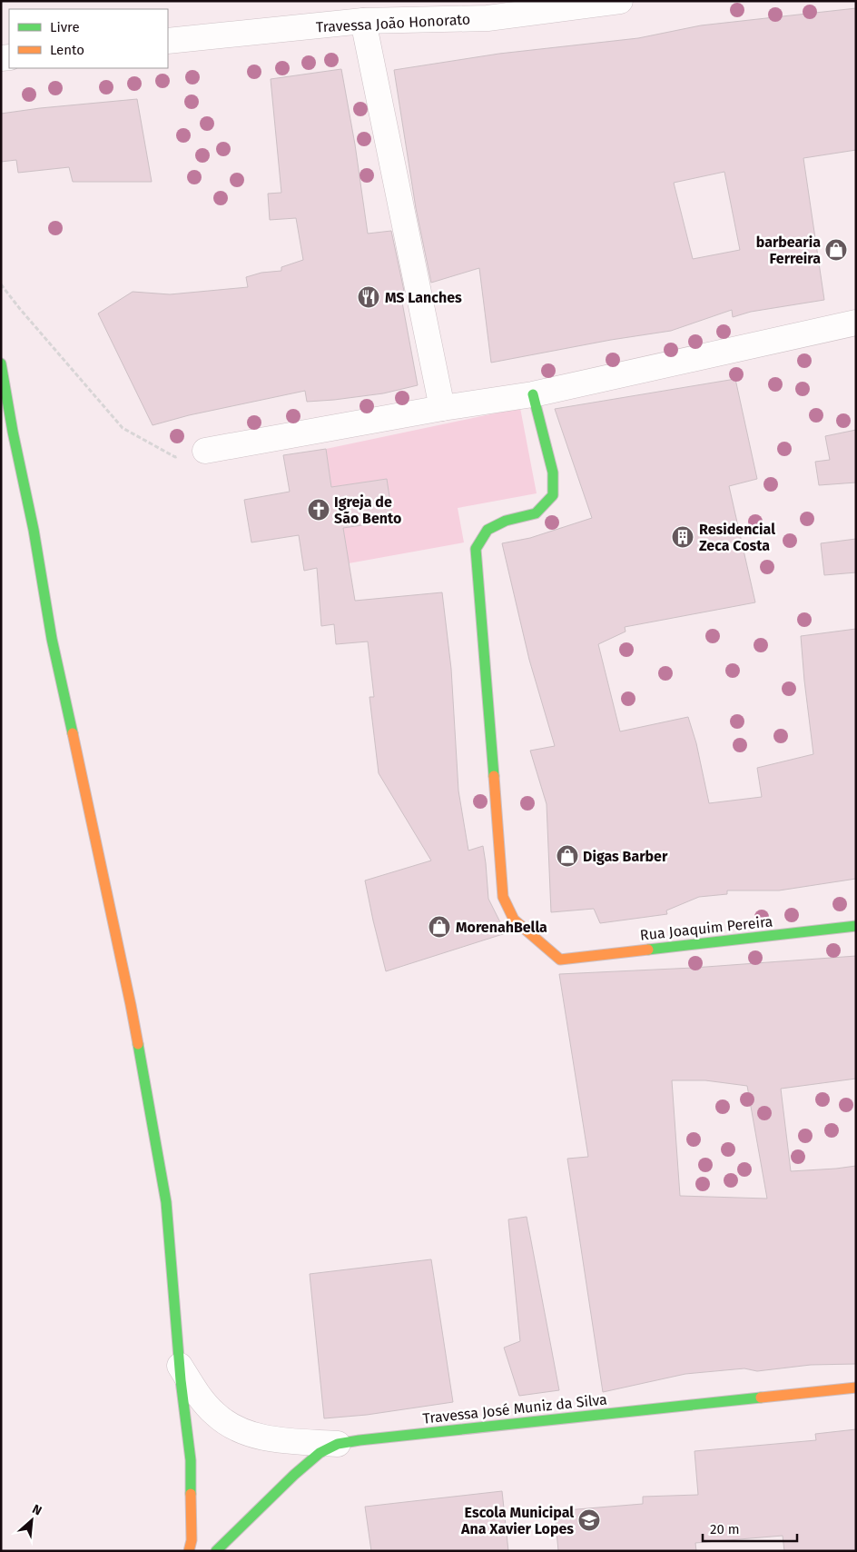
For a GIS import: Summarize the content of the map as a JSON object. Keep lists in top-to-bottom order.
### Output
{
  "streets": {
    "street": ["Travessa João Honorato", "Rua Joaquim Pereira", "Travessa José Muniz da Silva"]
  },
  "places": {
    "shop": ["barbearia Ferreira", "Digas Barber", "MorenahBella"],
    "restaurant": ["MS Lanches"],
    "church": ["Igreja de São Bento"],
    "building": ["Residencial Zeca Costa"],
    "school or university": ["Escola Municipal Ana Xavier Lopes"]
  },
  "legend": ["Livre", "Lento"],
  "scale_bar": "20 m",
  "north": "top right"
}
